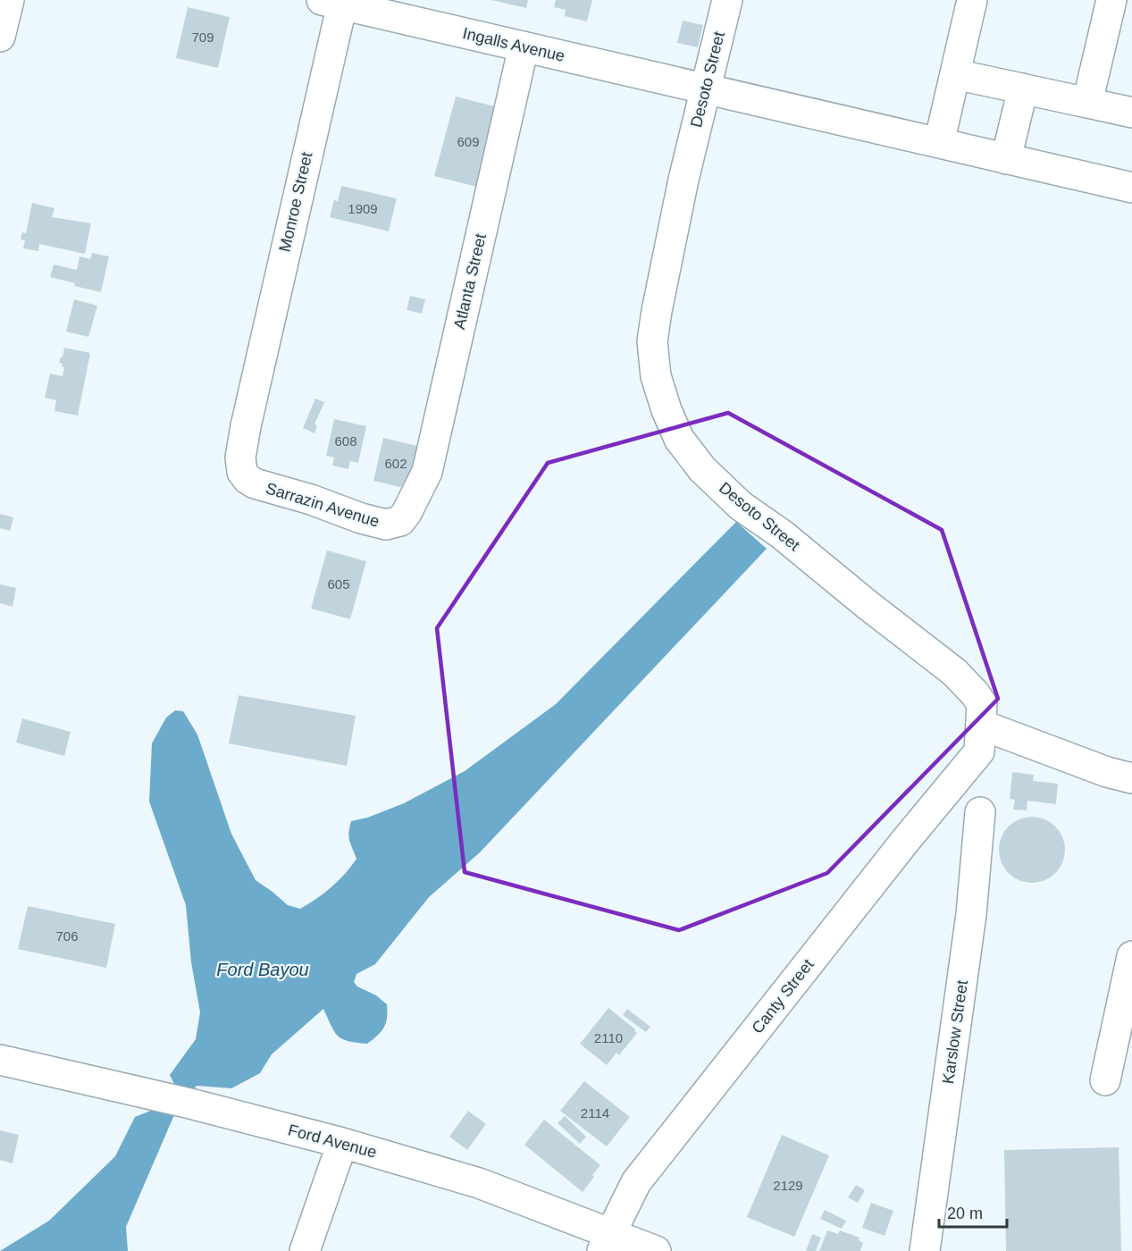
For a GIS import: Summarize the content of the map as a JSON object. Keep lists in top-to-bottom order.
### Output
{
  "streets": {
    "street": [
      "Ingalls Avenue",
      "Desoto Street",
      "Monroe Street",
      "Atlanta Street",
      "Sarrazin Avenue",
      "Canty Street",
      "Karslow Street",
      "Ford Avenue"
    ]
  },
  "crossings": [
    ["Ingalls Avenue", "Desoto Street"],
    ["Ingalls Avenue", "Monroe Street"],
    ["Ingalls Avenue", "Atlanta Street"],
    ["Desoto Street", "Canty Street"],
    ["Monroe Street", "Sarrazin Avenue"],
    ["Atlanta Street", "Sarrazin Avenue"],
    ["Canty Street", "Ford Avenue"]
  ],
  "water": ["Ford Bayou"],
  "house_numbers": [
    "709",
    "609",
    "1909",
    "608",
    "602",
    "605",
    "706",
    "2110",
    "2114",
    "2129"
  ],
  "scale_bar": "20 m"
}
